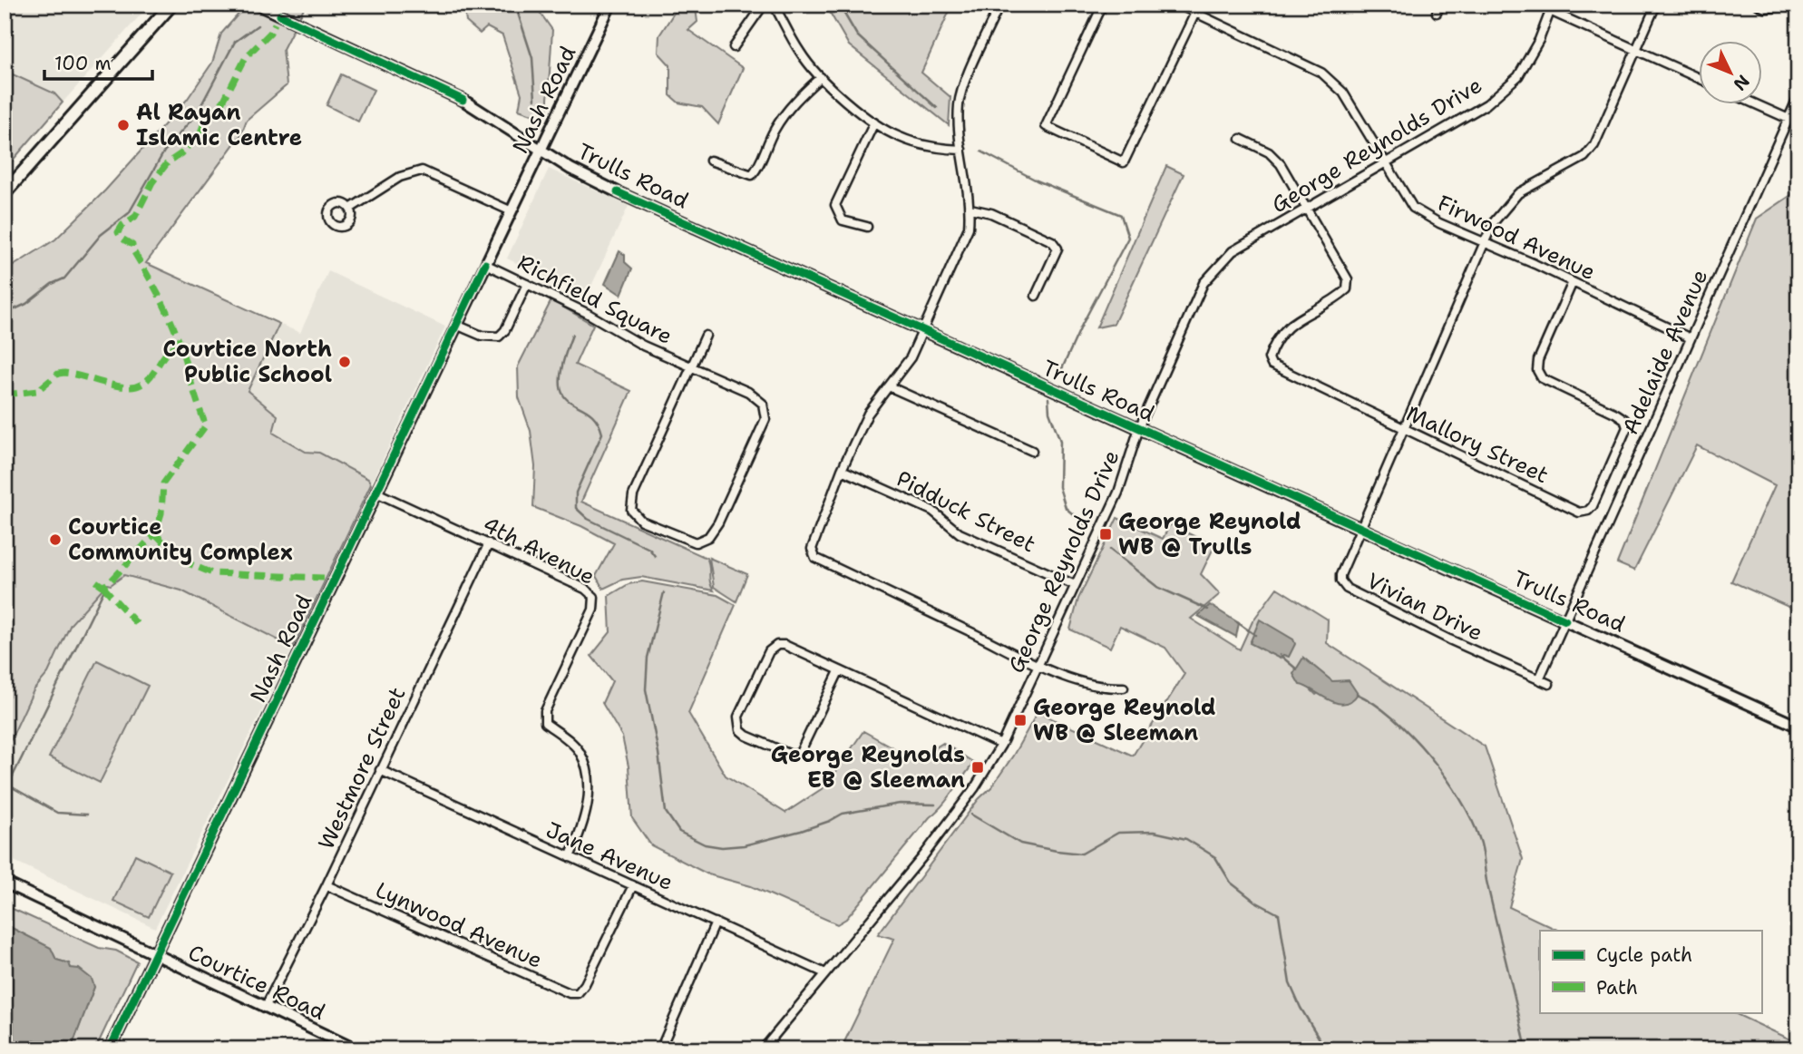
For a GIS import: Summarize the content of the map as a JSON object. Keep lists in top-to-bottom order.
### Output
{
  "streets": {
    "street": [
      "Nash Road",
      "George Reynolds Drive",
      "Trulls Road",
      "Firwood Avenue",
      "Richfield Square",
      "Adelaide Avenue",
      "Mallory Street",
      "Pidduck Street",
      "4th Avenue",
      "Vivian Drive",
      "Westmore Street",
      "Jane Avenue",
      "Lynwood Avenue",
      "Courtice Road"
    ]
  },
  "crossings": [
    ["Nash Road", "Trulls Road"],
    ["Nash Road", "Richfield Square"],
    ["Nash Road", "4th Avenue"],
    ["Nash Road", "Courtice Road"],
    ["George Reynolds Drive", "Trulls Road"],
    ["George Reynolds Drive", "Firwood Avenue"],
    ["George Reynolds Drive", "Mallory Street"],
    ["George Reynolds Drive", "Pidduck Street"],
    ["George Reynolds Drive", "Jane Avenue"],
    ["Trulls Road", "Adelaide Avenue"],
    ["Trulls Road", "Vivian Drive"],
    ["Firwood Avenue", "Adelaide Avenue"],
    ["Firwood Avenue", "Mallory Street"],
    ["Adelaide Avenue", "Vivian Drive"],
    ["4th Avenue", "Westmore Street"],
    ["4th Avenue", "Jane Avenue"],
    ["Westmore Street", "Jane Avenue"],
    ["Westmore Street", "Lynwood Avenue"],
    ["Westmore Street", "Courtice Road"],
    ["Jane Avenue", "Lynwood Avenue"]
  ],
  "places": {
    "other": ["Al Rayan Islamic Centre", "Courtice North Public School", "Courtice Community Complex"],
    "transit": ["George Reynold WB @ Trulls", "George Reynold WB @ Sleeman", "George Reynolds EB @ Sleeman"]
  },
  "legend": ["Cycle path", "Path"],
  "scale_bar": "100 m",
  "north": "bottom right"
}
